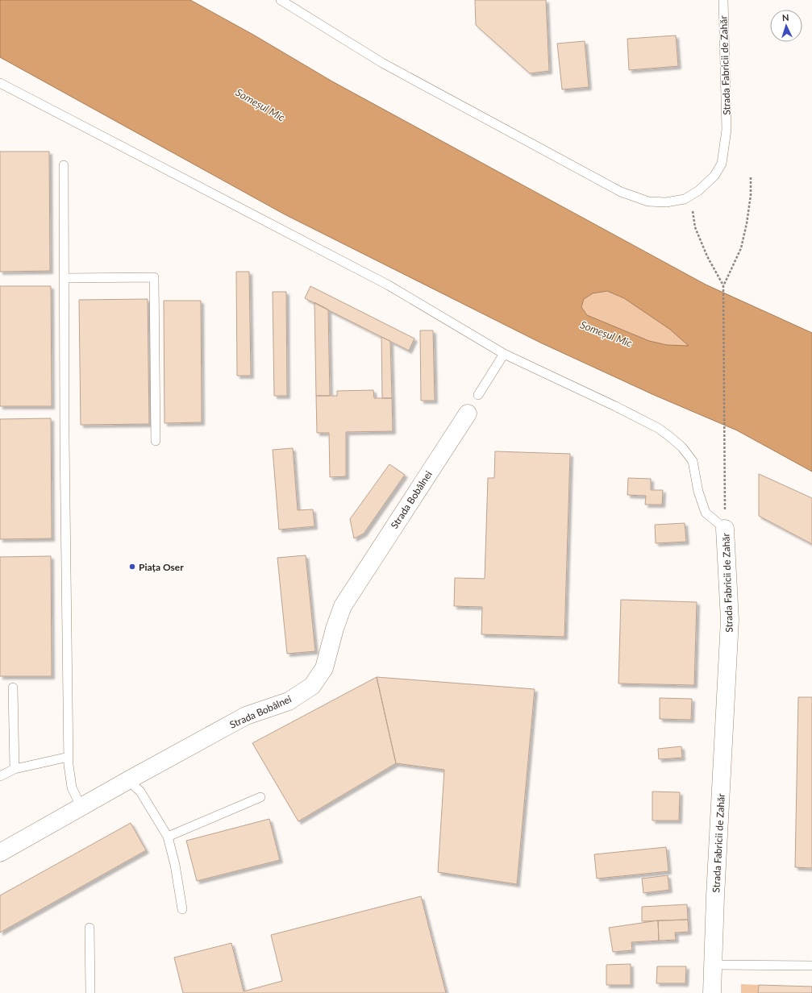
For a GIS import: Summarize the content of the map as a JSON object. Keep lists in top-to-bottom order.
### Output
{
  "streets": {
    "street": ["Strada Fabricii de Zahăr", "Strada Bobâlnei"]
  },
  "water": ["Someșul Mic"],
  "places": ["Piața Oser"],
  "north": "top"
}
